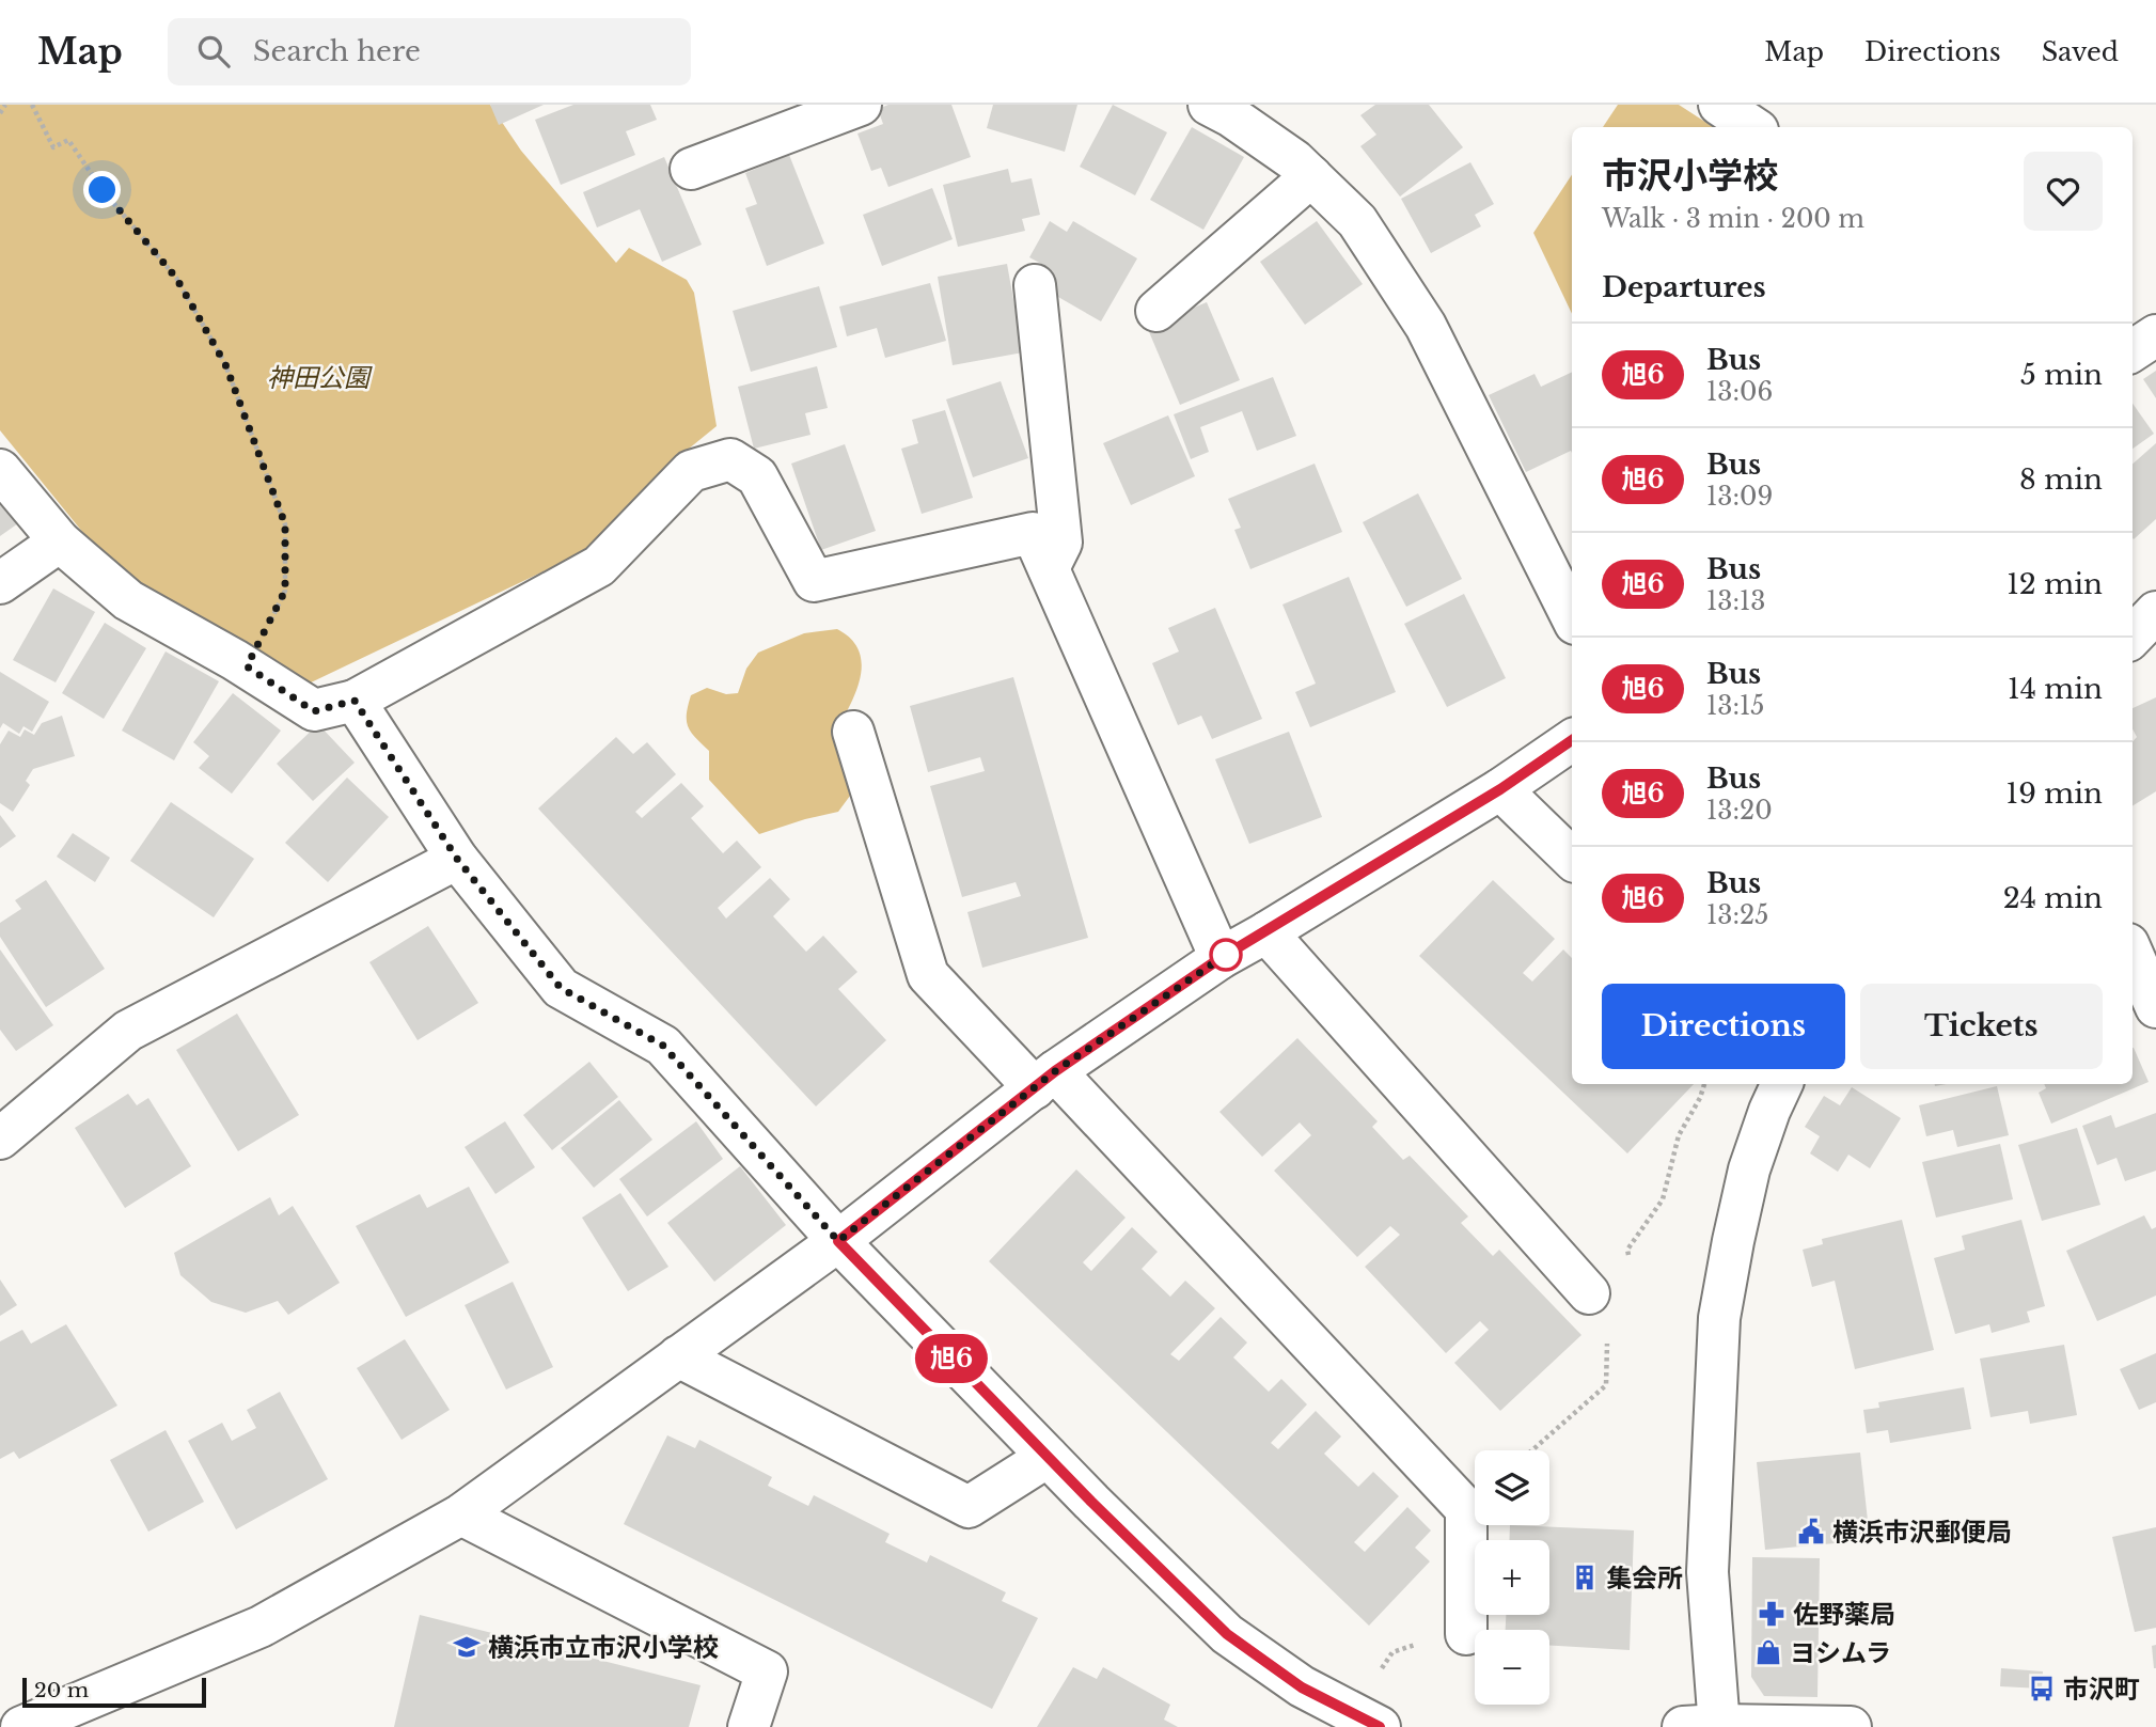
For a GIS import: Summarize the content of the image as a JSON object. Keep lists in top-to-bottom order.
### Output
{
  "parks": ["神田公園"],
  "places": {
    "public building": ["横浜市沢郵便局"],
    "building": ["集会所"],
    "pharmacy": ["佐野薬局"],
    "school or university": ["横浜市立市沢小学校"],
    "shop": ["ヨシムラ"],
    "bus stop": ["市沢町"]
  },
  "lines": ["bus line 旭6"],
  "scale_bar": "20 m",
  "page": {
    "header": "Map",
    "search": "Search here",
    "nav": ["Map", "Directions", "Saved"],
    "on_map": "旭6",
    "heading": [
      ["市沢小学校", "Walk · 3 min · 200 m"],
      "Departures"
    ],
    "list": [
      {
        "mark": "旭6",
        "name": "Bus",
        "note": "13:06",
        "value": "5 min"
      },
      {
        "mark": "旭6",
        "name": "Bus",
        "note": "13:09",
        "value": "8 min"
      },
      {
        "mark": "旭6",
        "name": "Bus",
        "note": "13:13",
        "value": "12 min"
      },
      {
        "mark": "旭6",
        "name": "Bus",
        "note": "13:15",
        "value": "14 min"
      },
      {
        "mark": "旭6",
        "name": "Bus",
        "note": "13:20",
        "value": "19 min"
      },
      {
        "mark": "旭6",
        "name": "Bus",
        "note": "13:25",
        "value": "24 min"
      }
    ],
    "buttons": ["Directions", "Tickets"],
    "map_buttons": ["+", "−"],
    "scale": "20 m"
  }
}
